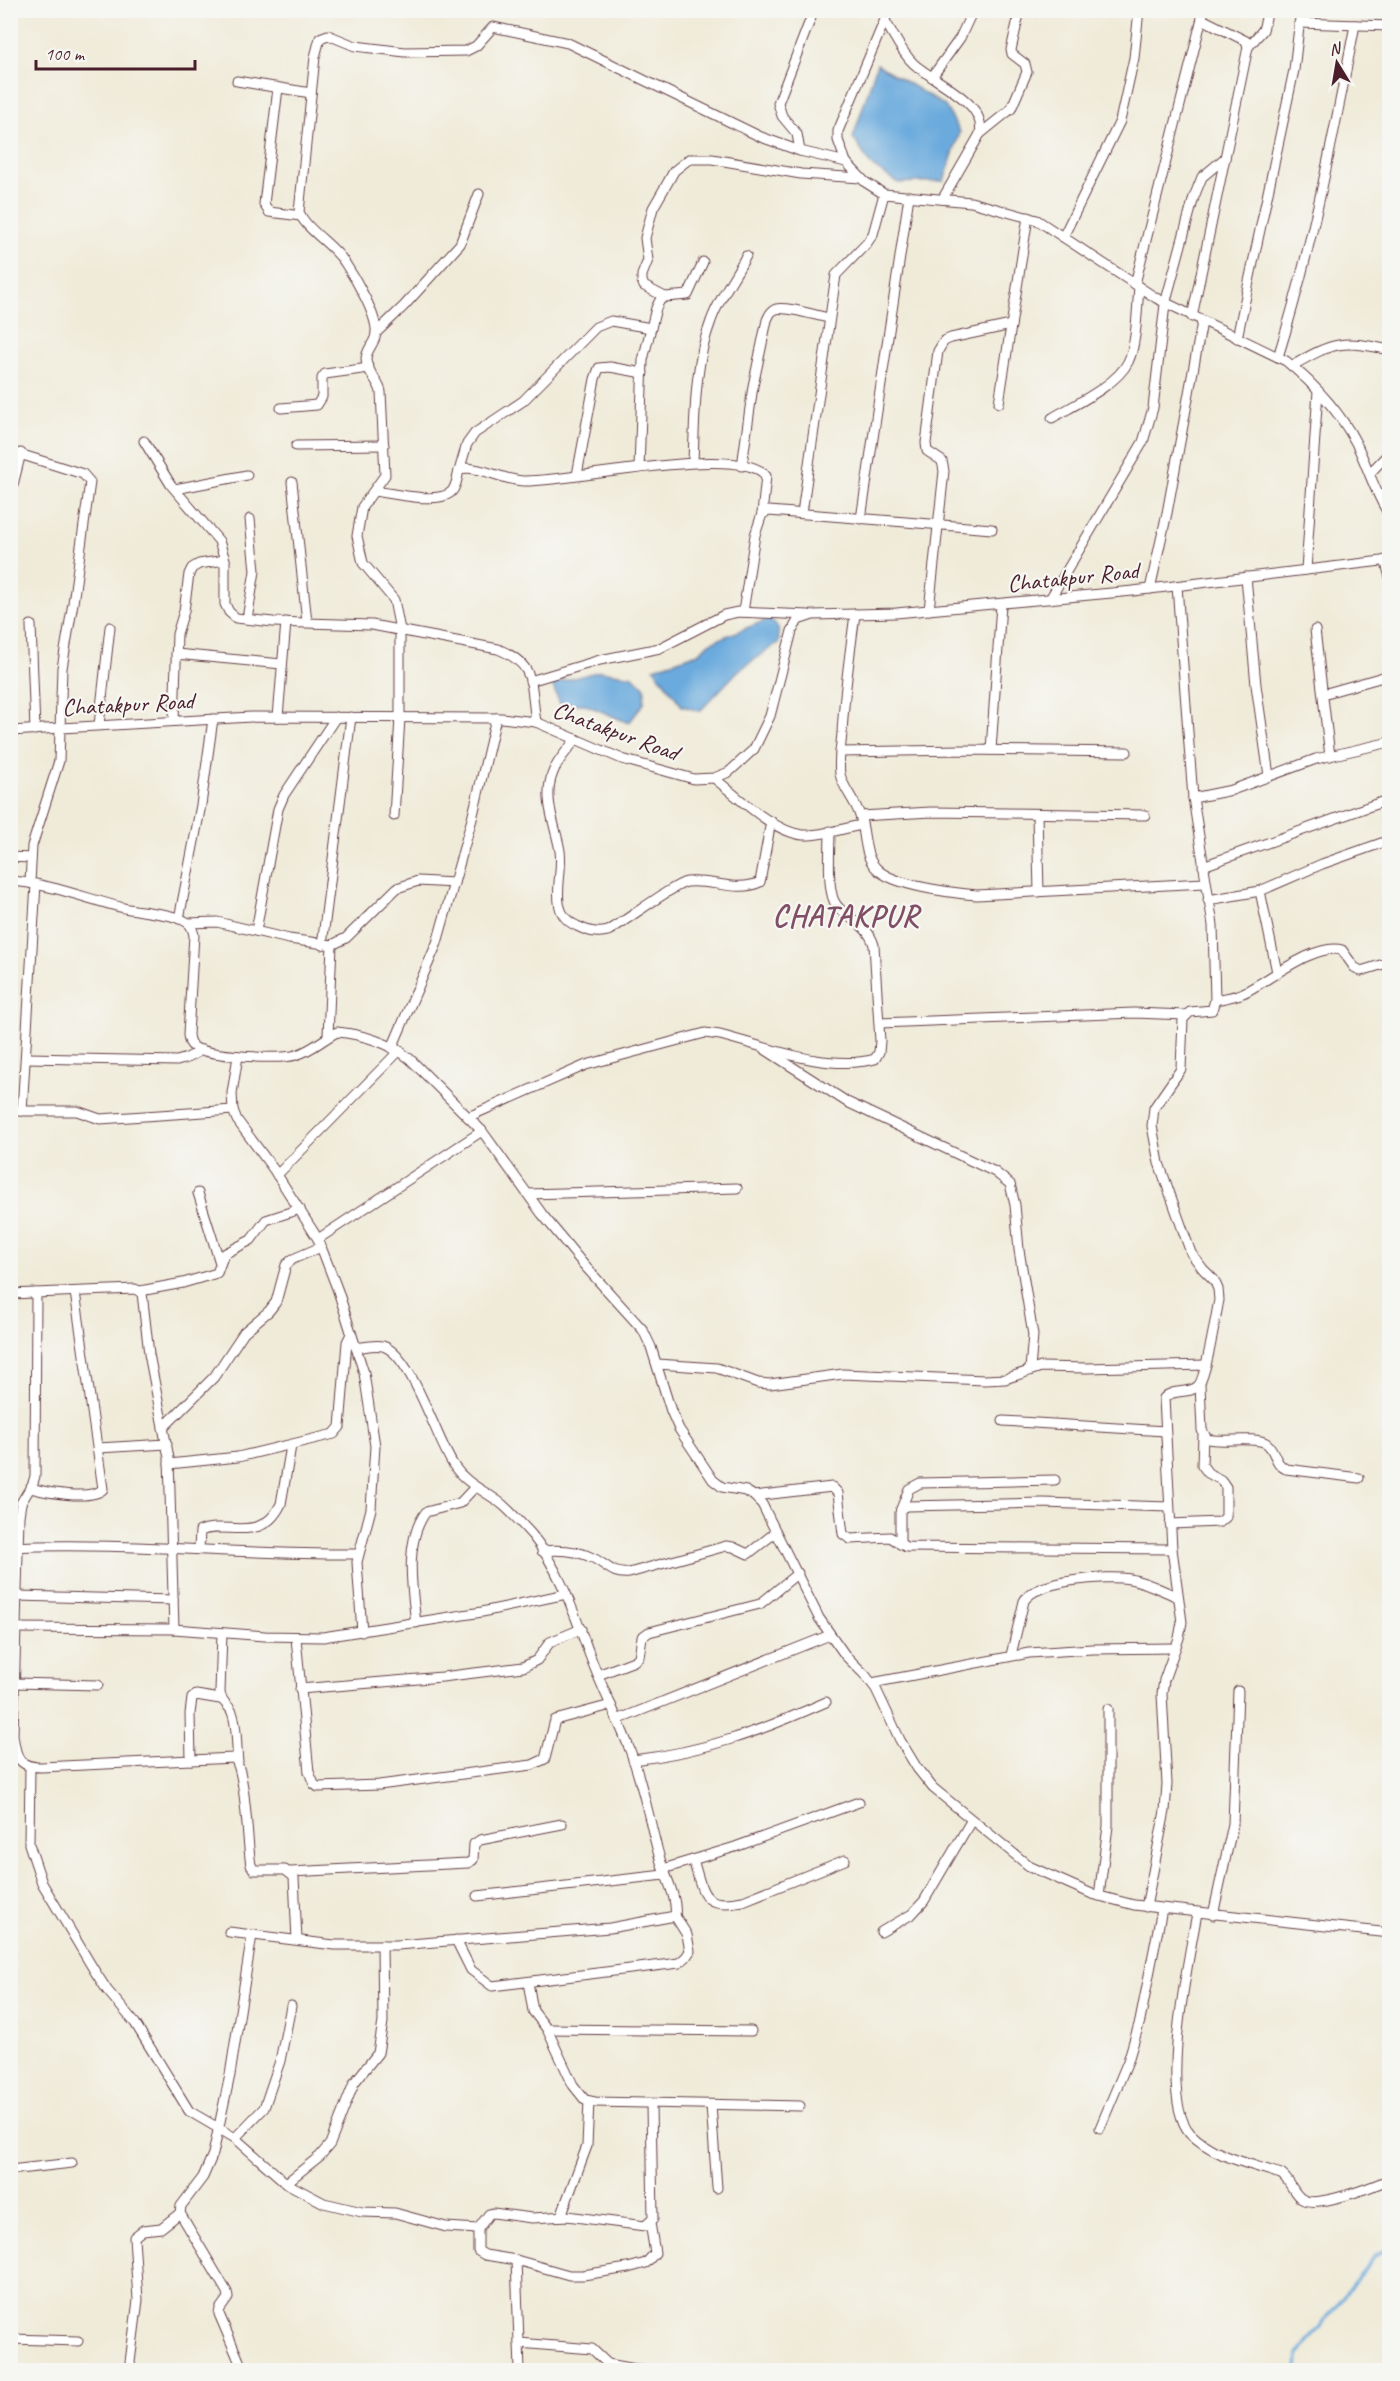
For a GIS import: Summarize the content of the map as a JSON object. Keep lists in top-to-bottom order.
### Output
{
  "streets": {
    "street": ["Chatakpur Road"]
  },
  "districts": ["CHATAKPUR"],
  "scale_bar": "100 m",
  "north": "top"
}
